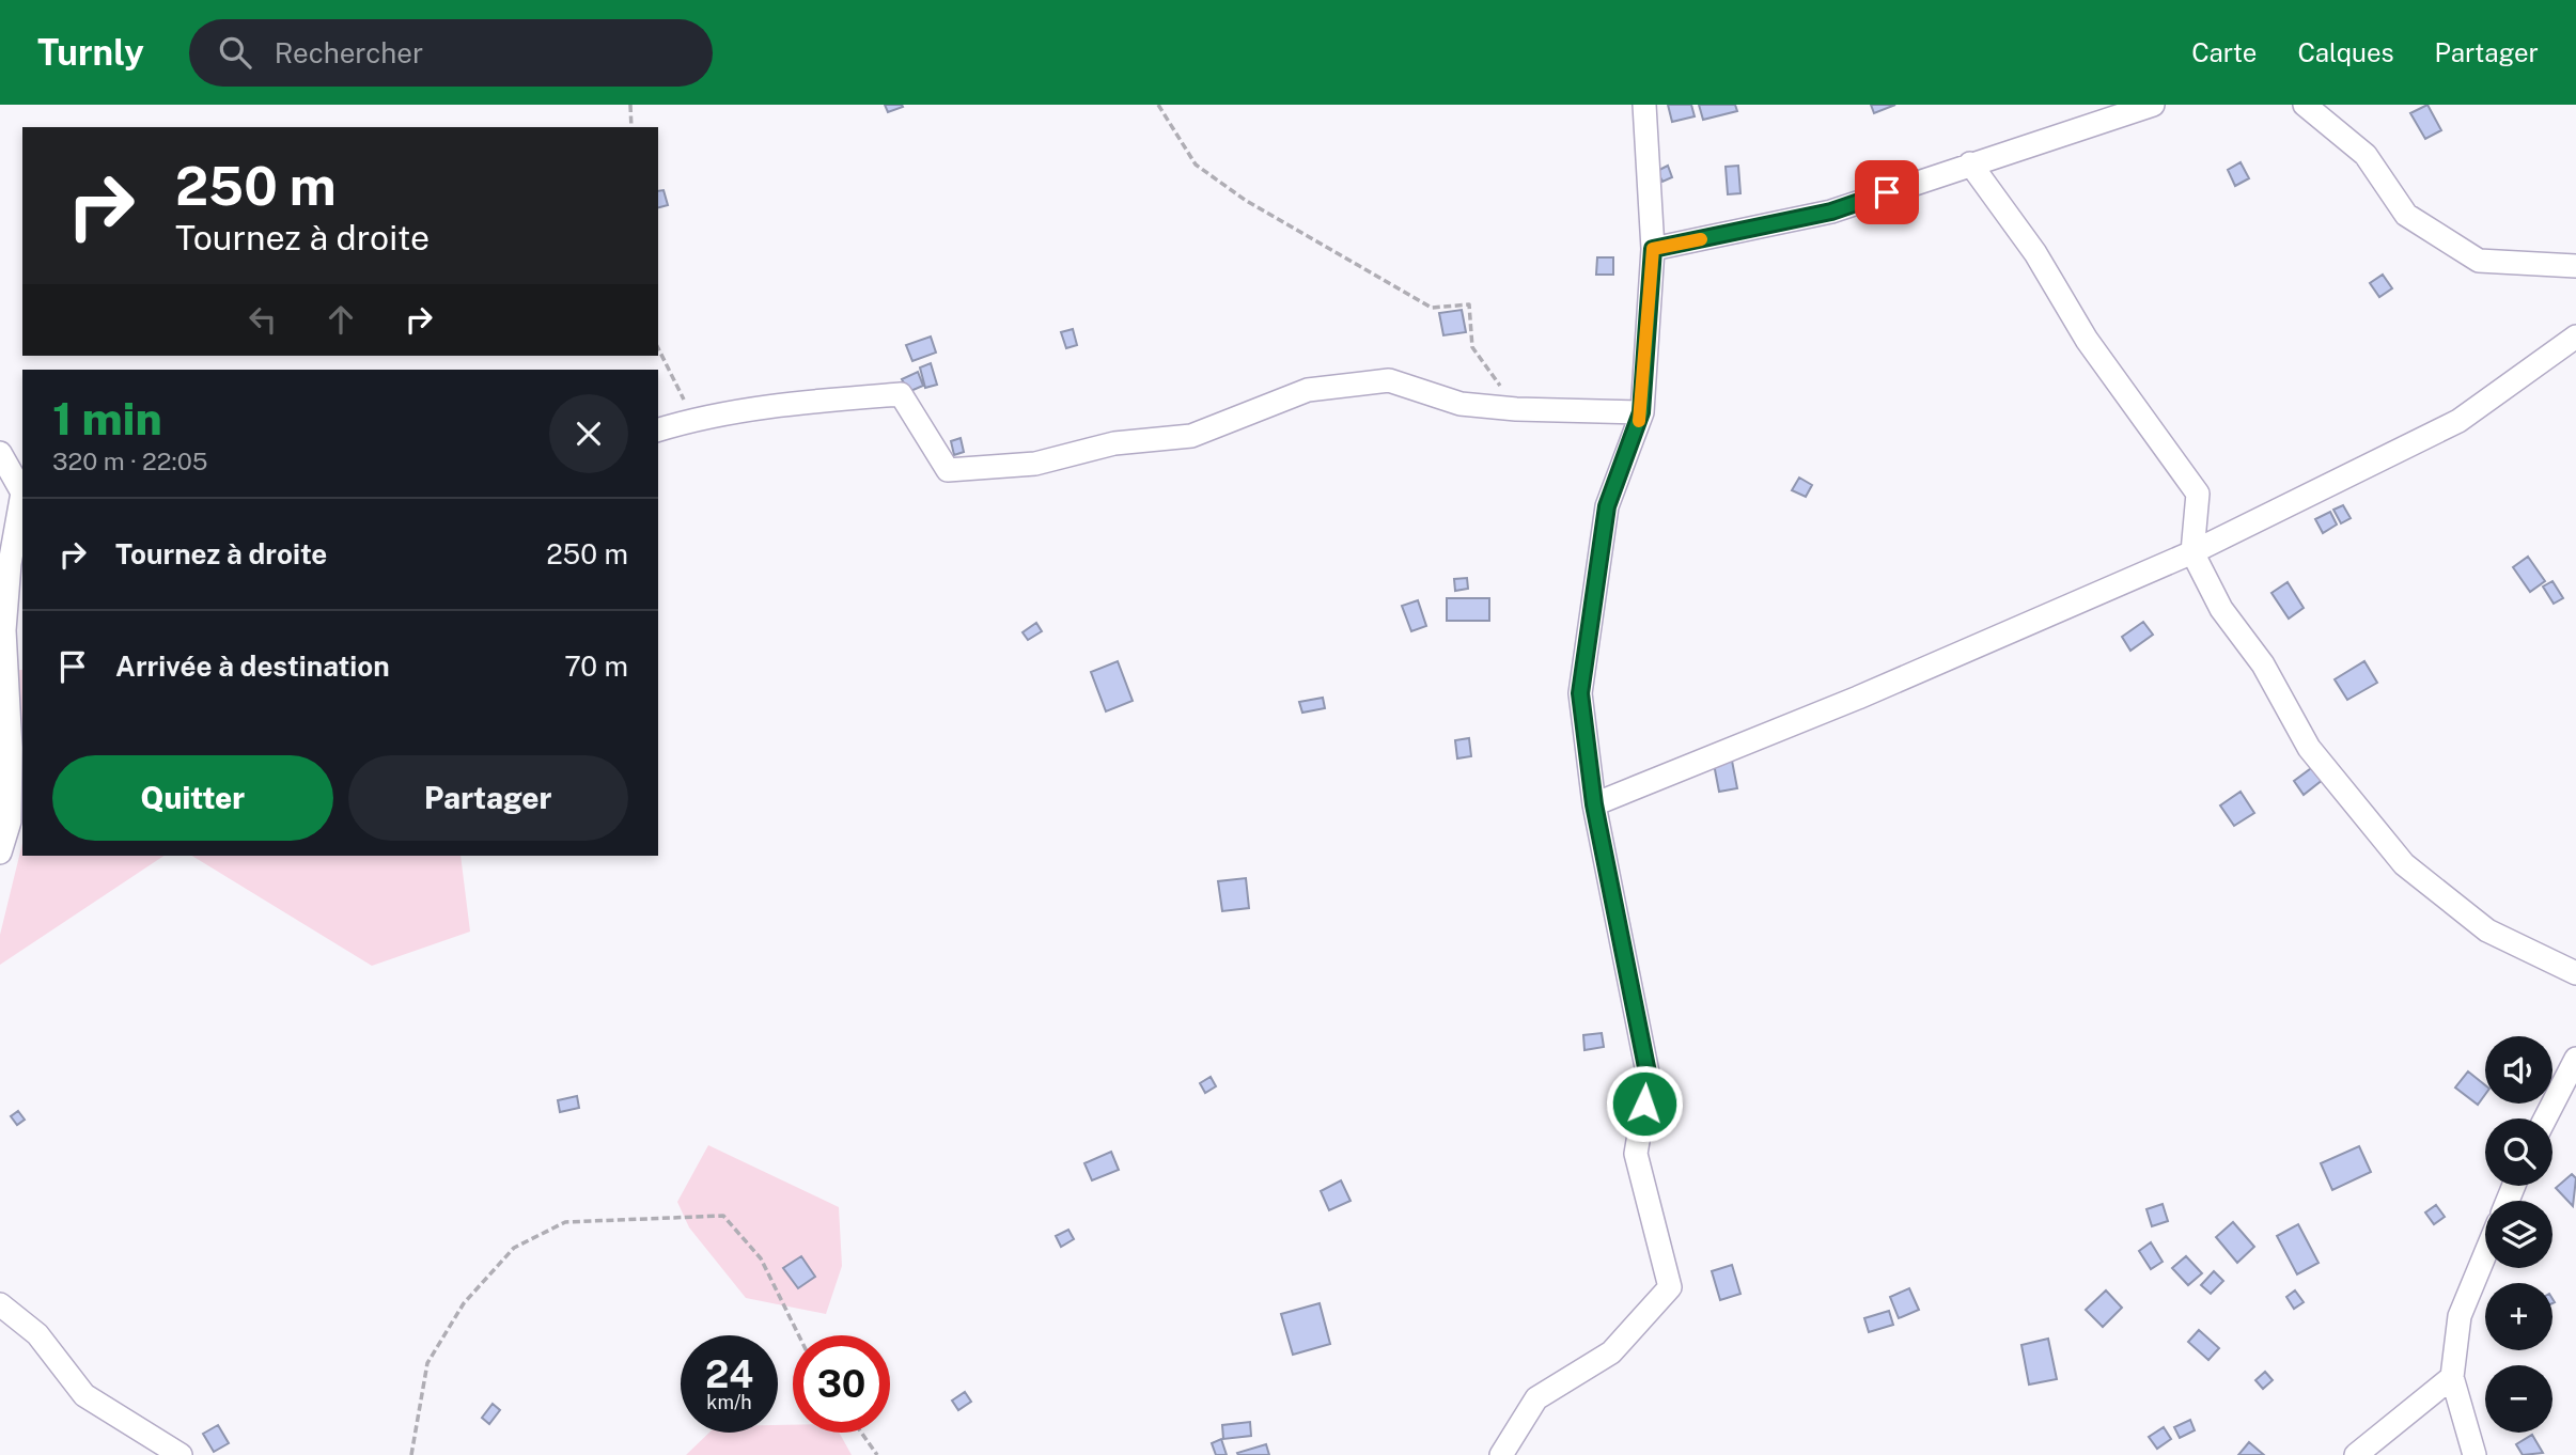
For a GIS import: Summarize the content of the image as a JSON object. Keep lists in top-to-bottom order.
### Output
{
  "page": {
    "header": "Turnly",
    "search": "Rechercher",
    "nav": ["Carte", "Calques", "Partager"],
    "turn": ["250 m", "Tournez à droite"],
    "heading": ["1 min", "320 m · 22:05"],
    "list": [
      {
        "name": "Tournez à droite",
        "value": "250 m"
      },
      {
        "name": "Arrivée à destination",
        "value": "70 m"
      }
    ],
    "buttons": ["Quitter", "Partager"],
    "map_buttons": ["+", "−"],
    "speed": "24 km/h",
    "limit": "30"
  }
}
